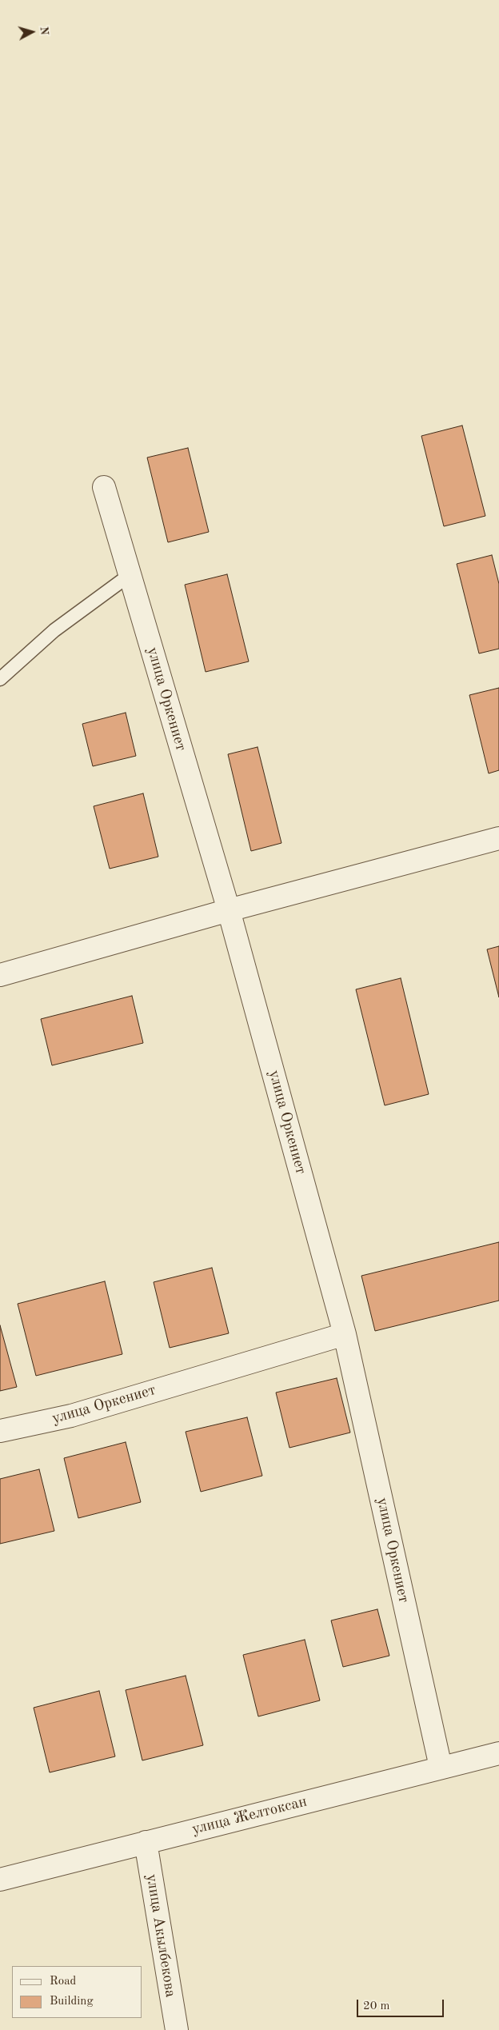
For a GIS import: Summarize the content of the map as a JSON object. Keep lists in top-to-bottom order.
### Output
{
  "streets": {
    "street": ["улица Оркениет", "улица Желтоксан", "улица Акылбекова"]
  },
  "crossings": [
    ["улица Оркениет", "улица Желтоксан"],
    ["улица Желтоксан", "улица Акылбекова"]
  ],
  "legend": ["Road", "Building"],
  "scale_bar": "20 m",
  "north": "right"
}
